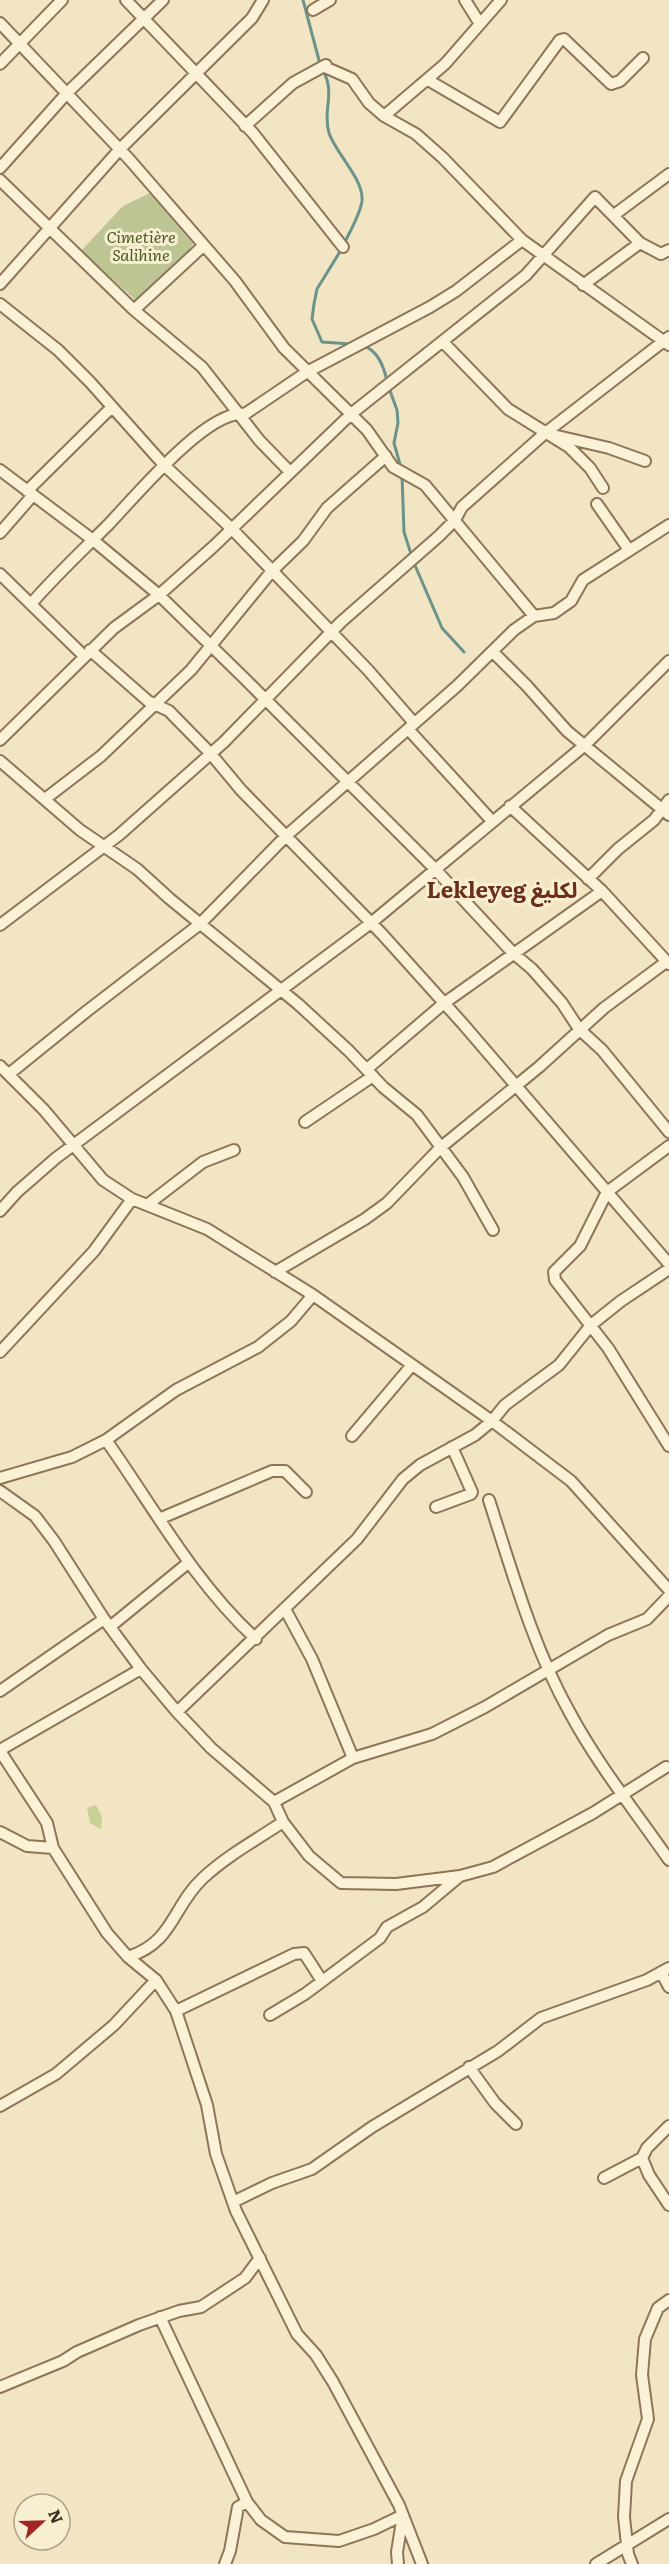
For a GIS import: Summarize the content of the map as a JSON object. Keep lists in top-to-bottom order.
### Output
{
  "districts": ["Lekleyeg لكليغ"],
  "parks": ["Cimetière Salihine"],
  "north": "right"
}
